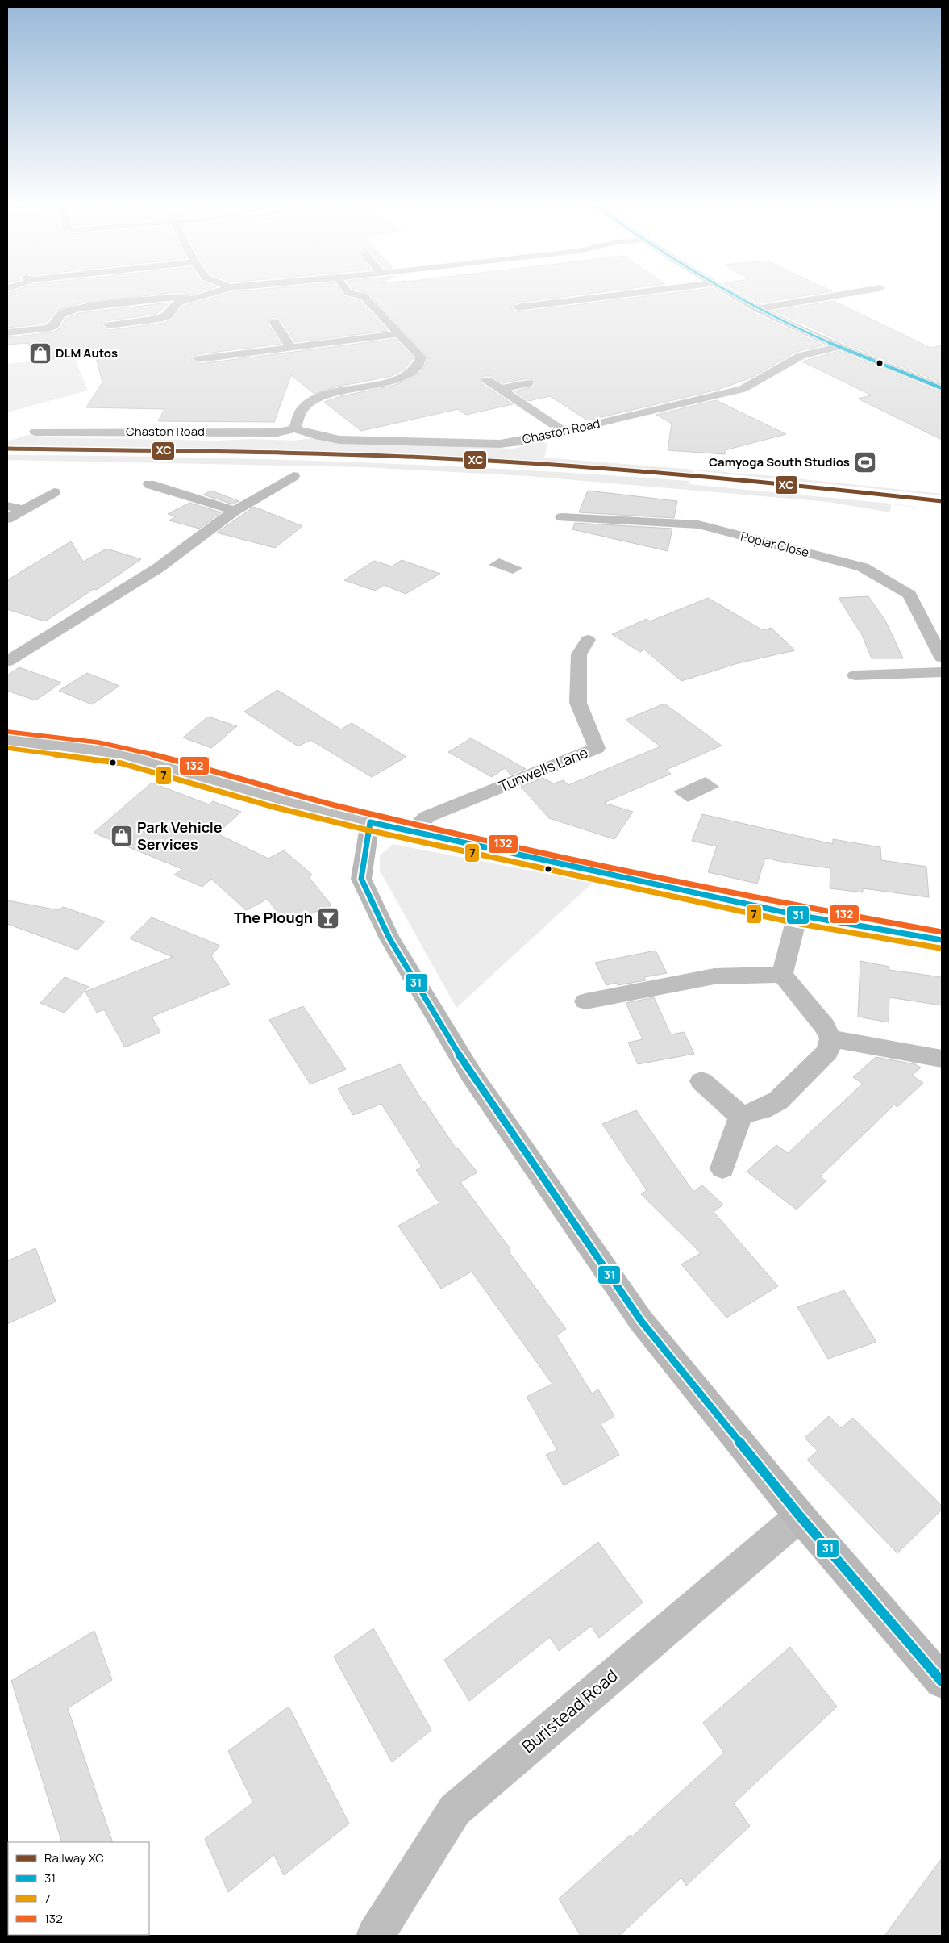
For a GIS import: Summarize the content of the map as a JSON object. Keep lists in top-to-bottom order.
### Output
{
  "streets": {
    "street": [
      "Chaston Road",
      "Poplar Close",
      "Tunwells Lane",
      "Buristead Road"
    ]
  },
  "places": {
    "shop": ["DLM Autos", "Park Vehicle Services"],
    "sports": ["Camyoga South Studios"],
    "bar": ["The Plough"]
  },
  "lines": [
    "transit line 31",
    "rail line XC",
    "transit line 132",
    "transit line 7"
  ],
  "legend": [
    "Railway XC",
    "31",
    "7",
    "132"
  ]
}
